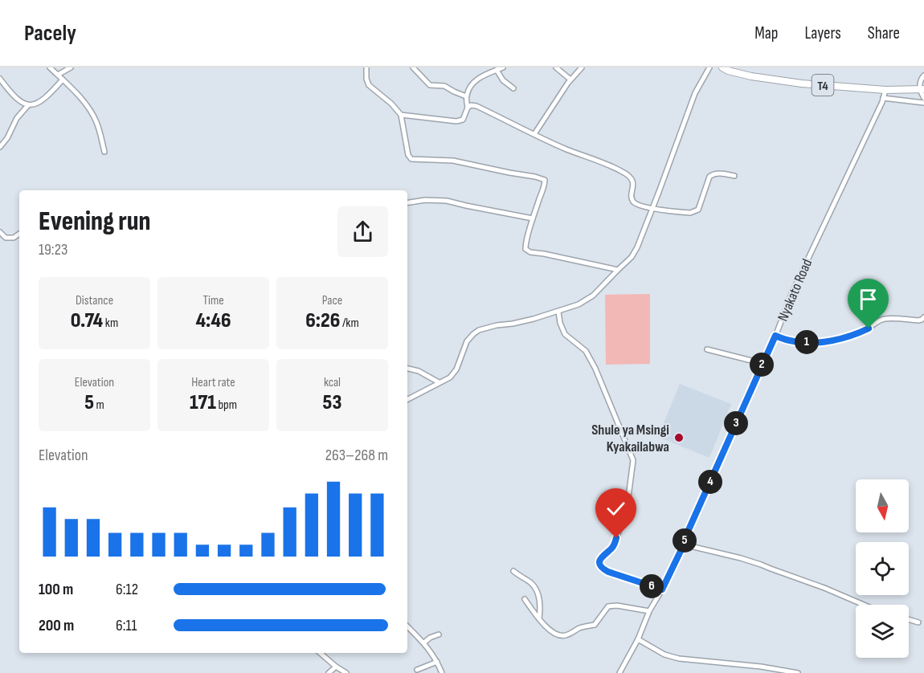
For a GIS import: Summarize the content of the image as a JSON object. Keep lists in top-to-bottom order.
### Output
{
  "streets": {
    "highway": ["T4"],
    "street": ["Nyakato Road"]
  },
  "crossings": [
    ["T4", "Nyakato Road"]
  ],
  "places": ["Shule ya Msingi Kyakailabwa"],
  "north": "bottom",
  "page": {
    "header": "Pacely",
    "nav": ["Map", "Layers", "Share"],
    "heading": ["Evening run", "19:23"],
    "stats": [
      ["Distance", "0.74 km"],
      ["Time", "4:46"],
      ["Pace", "6:26 /km"],
      ["Elevation", "5 m"],
      ["Heart rate", "171 bpm"],
      ["kcal", "53"]
    ],
    "pins": [
      "1",
      "2",
      "3",
      "4",
      "5",
      "6"
    ],
    "chart": ["Elevation", "263–268 m"],
    "list": [
      {
        "name": "100 m",
        "note": "6:12"
      },
      {
        "name": "200 m",
        "note": "6:11"
      }
    ]
  }
}
